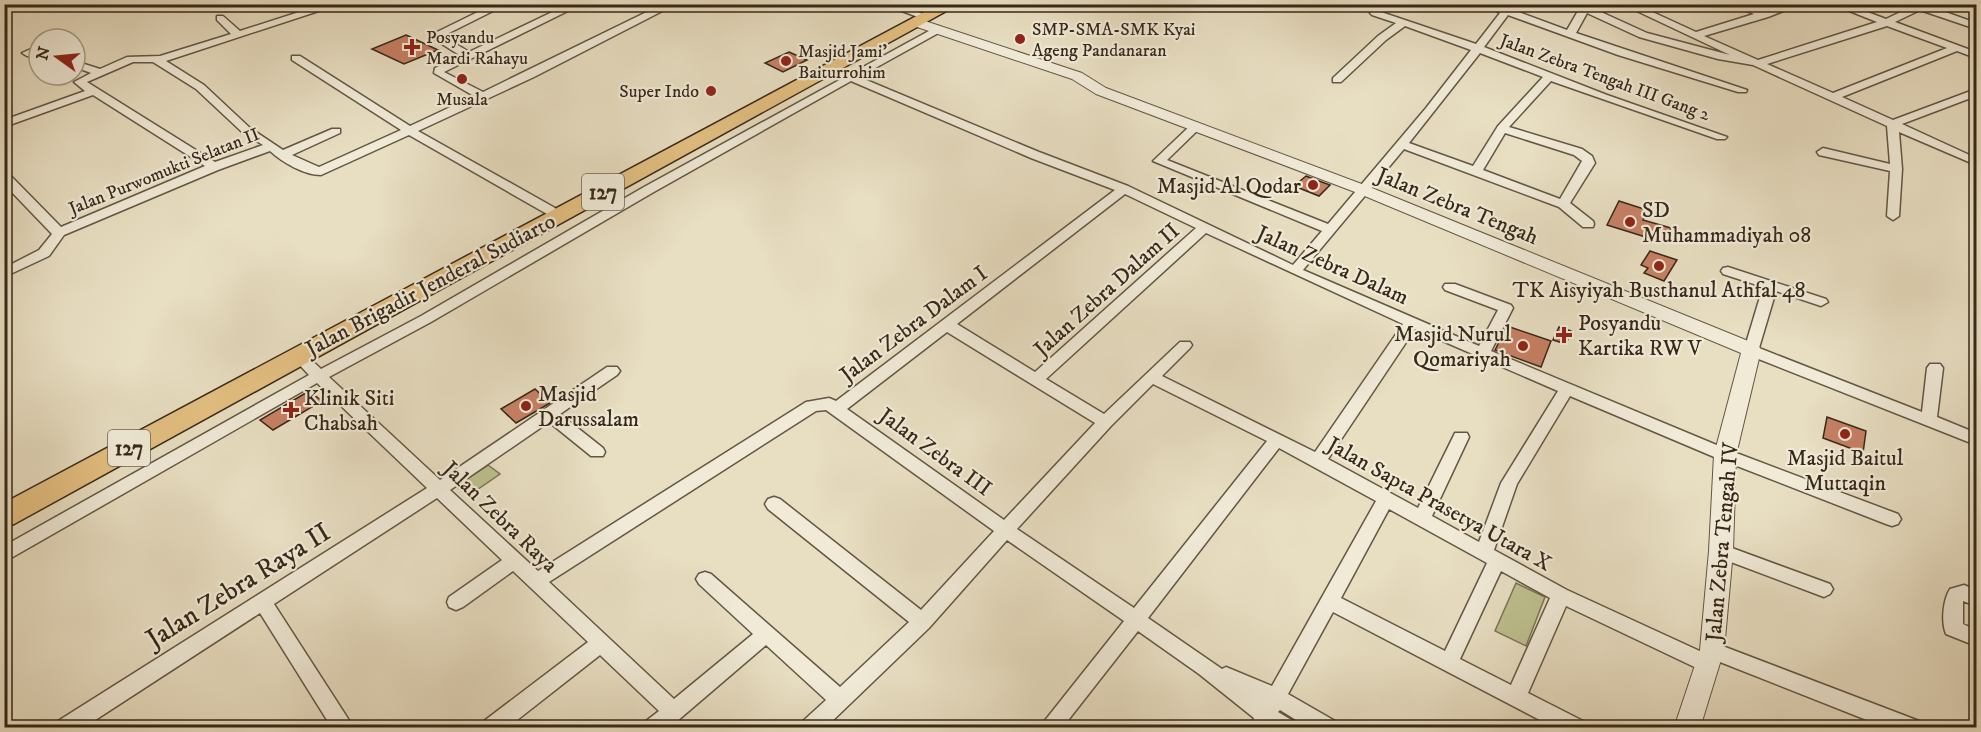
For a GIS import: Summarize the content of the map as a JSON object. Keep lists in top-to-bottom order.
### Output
{
  "streets": {
    "main road": ["127", "Jalan Brigadir Jenderal Sudiarto"],
    "street": [
      "Jalan Zebra Tengah III Gang 2",
      "Jalan Purwomukti Selatan II",
      "Jalan Zebra Tengah",
      "Jalan Zebra Dalam",
      "Jalan Zebra Dalam II",
      "Jalan Zebra Dalam I",
      "Jalan Zebra III",
      "Jalan Sapta Prasetya Utara X",
      "Jalan Zebra Raya",
      "Jalan Zebra Tengah IV",
      "Jalan Zebra Raya II"
    ]
  },
  "crossings": [
    ["Jalan Zebra Tengah", "Jalan Brigadir Jenderal Sudiarto"],
    ["Jalan Zebra Tengah", "Jalan Zebra Tengah IV"],
    ["Jalan Zebra Dalam", "Jalan Zebra Dalam II"],
    ["Jalan Zebra Dalam", "Jalan Zebra Dalam I"],
    ["Jalan Zebra Dalam", "Jalan Zebra Tengah IV"],
    ["Jalan Brigadir Jenderal Sudiarto", "Jalan Zebra Raya"],
    ["Jalan Zebra Dalam I", "Jalan Zebra III"],
    ["Jalan Zebra Dalam I", "Jalan Zebra Raya"],
    ["Jalan Sapta Prasetya Utara X", "Jalan Zebra Tengah IV"],
    ["Jalan Zebra Raya", "Jalan Zebra Raya II"]
  ],
  "places": {
    "other": [
      "SMP-SMA-SMK Kyai Ageng Pandanaran",
      "Masjid Jami' Baiturrohim",
      "Musala",
      "Super Indo",
      "Masjid Al Qodar",
      "SD Muhammadiyah 08",
      "TK Aisyiyah Busthanul Athfal 48",
      "Masjid Nurul Qomariyah",
      "Masjid Darussalam",
      "Masjid Baitul Muttaqin"
    ],
    "health": ["Posyandu Mardi Rahayu", "Posyandu Kartika RW V", "Klinik Siti Chabsah"]
  },
  "north": "left"
}
